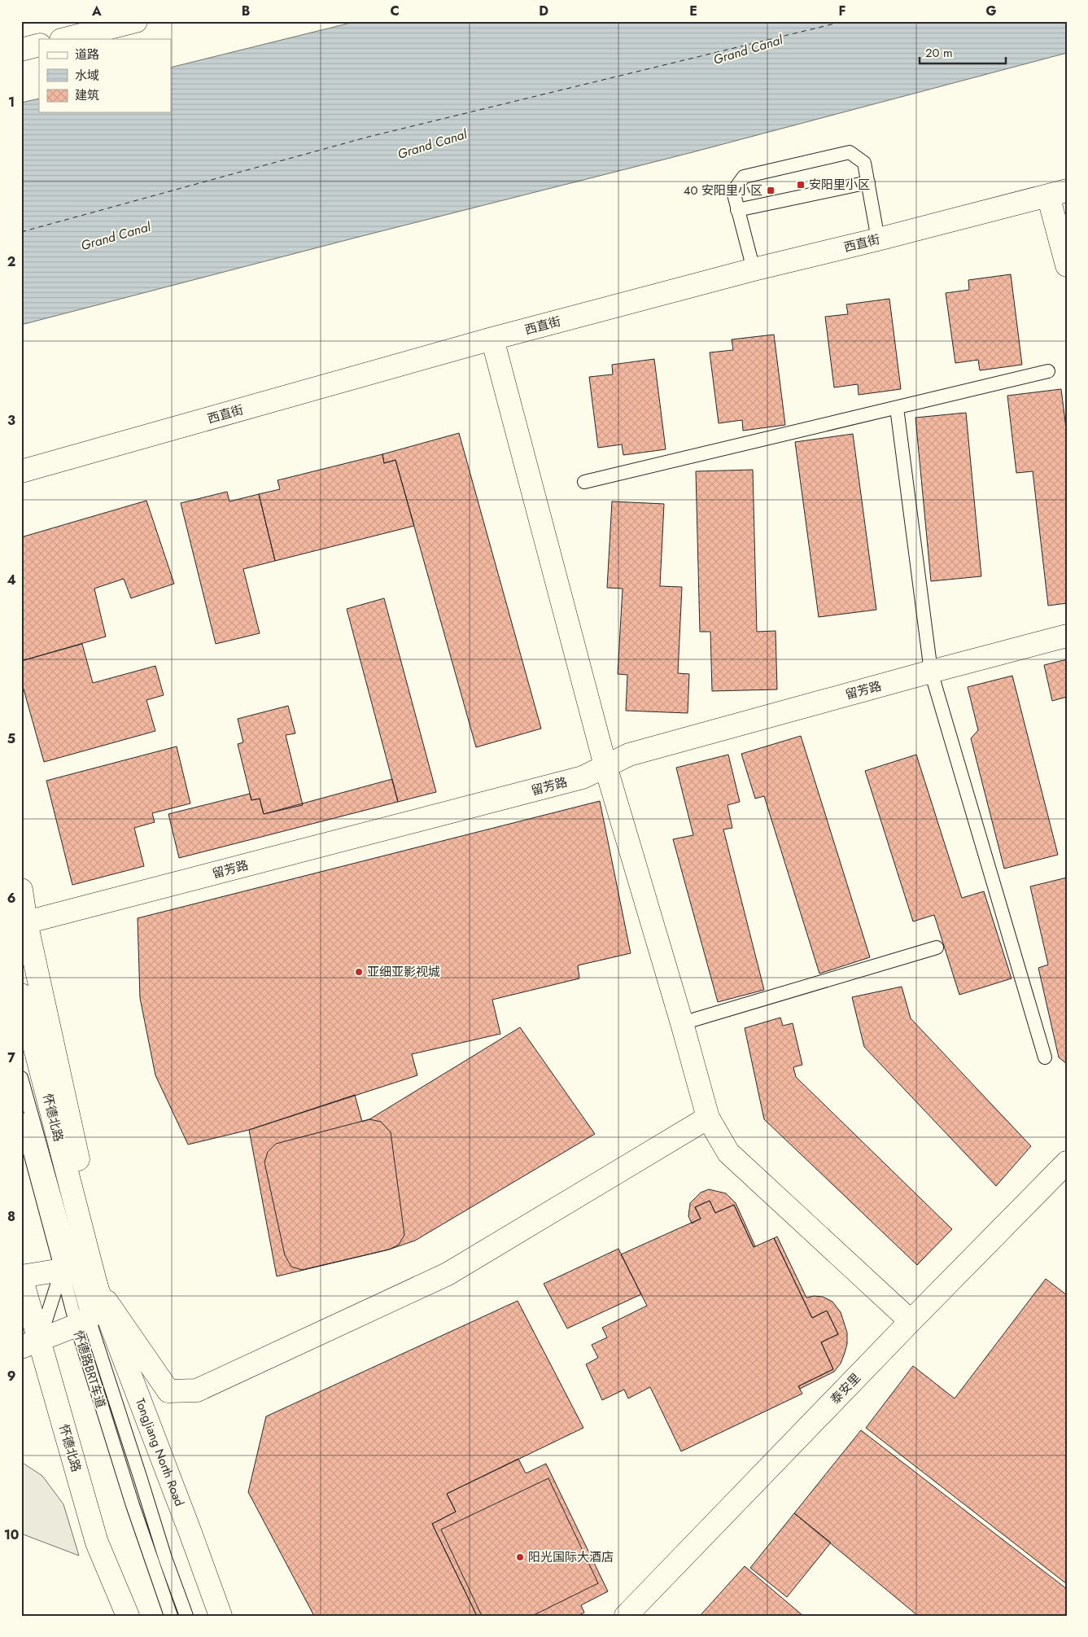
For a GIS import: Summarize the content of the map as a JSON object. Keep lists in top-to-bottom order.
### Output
{
  "streets": {
    "street": [
      "西直街",
      "留芳路",
      "怀德北路",
      "泰安里",
      "TongJiang North Road"
    ],
    "lane": ["怀德路BRT车道"]
  },
  "crossings": [
    ["怀德北路", "TongJiang North Road"]
  ],
  "water": ["Grand Canal"],
  "places": {
    "transit": ["安阳里小区", "40 安阳里小区"],
    "other": ["亚细亚影视城", "阳光国际大酒店"]
  },
  "legend": ["道路", "水域", "建筑"],
  "scale_bar": "20 m",
  "grid": {
    "columns": [
      "A",
      "B",
      "C",
      "D",
      "E",
      "F",
      "G"
    ],
    "rows": [
      "1",
      "2",
      "3",
      "4",
      "5",
      "6",
      "7",
      "8",
      "9",
      "10"
    ]
  }
}
